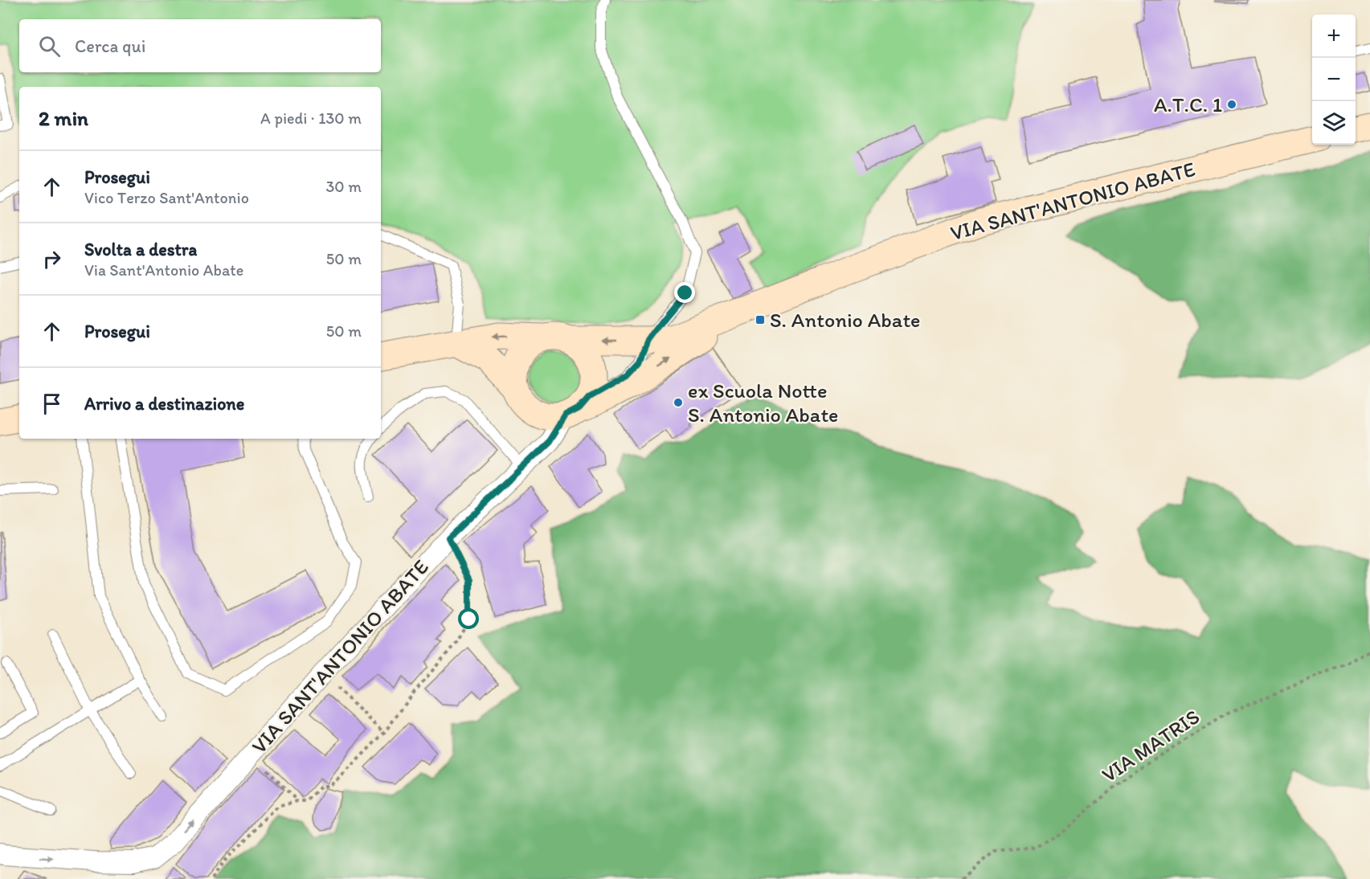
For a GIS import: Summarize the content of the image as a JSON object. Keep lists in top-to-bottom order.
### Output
{
  "streets": {
    "street": ["VIA SANT'ANTONIO ABATE"],
    "path": ["VIA MATRIS"]
  },
  "places": {
    "other": ["A.T.C. 1", "ex Scuola Notte S. Antonio Abate"],
    "transit": ["S. Antonio Abate"]
  },
  "page": {
    "map_buttons": ["+", "−"],
    "search": "Cerca qui",
    "heading": ["2 min", "A piedi · 130 m"],
    "list": [
      ["Prosegui", "Vico Terzo Sant'Antonio", "30 m"],
      ["Svolta a destra", "Via Sant'Antonio Abate", "50 m"],
      ["Prosegui", "50 m"],
      "Arrivo a destinazione"
    ]
  }
}
